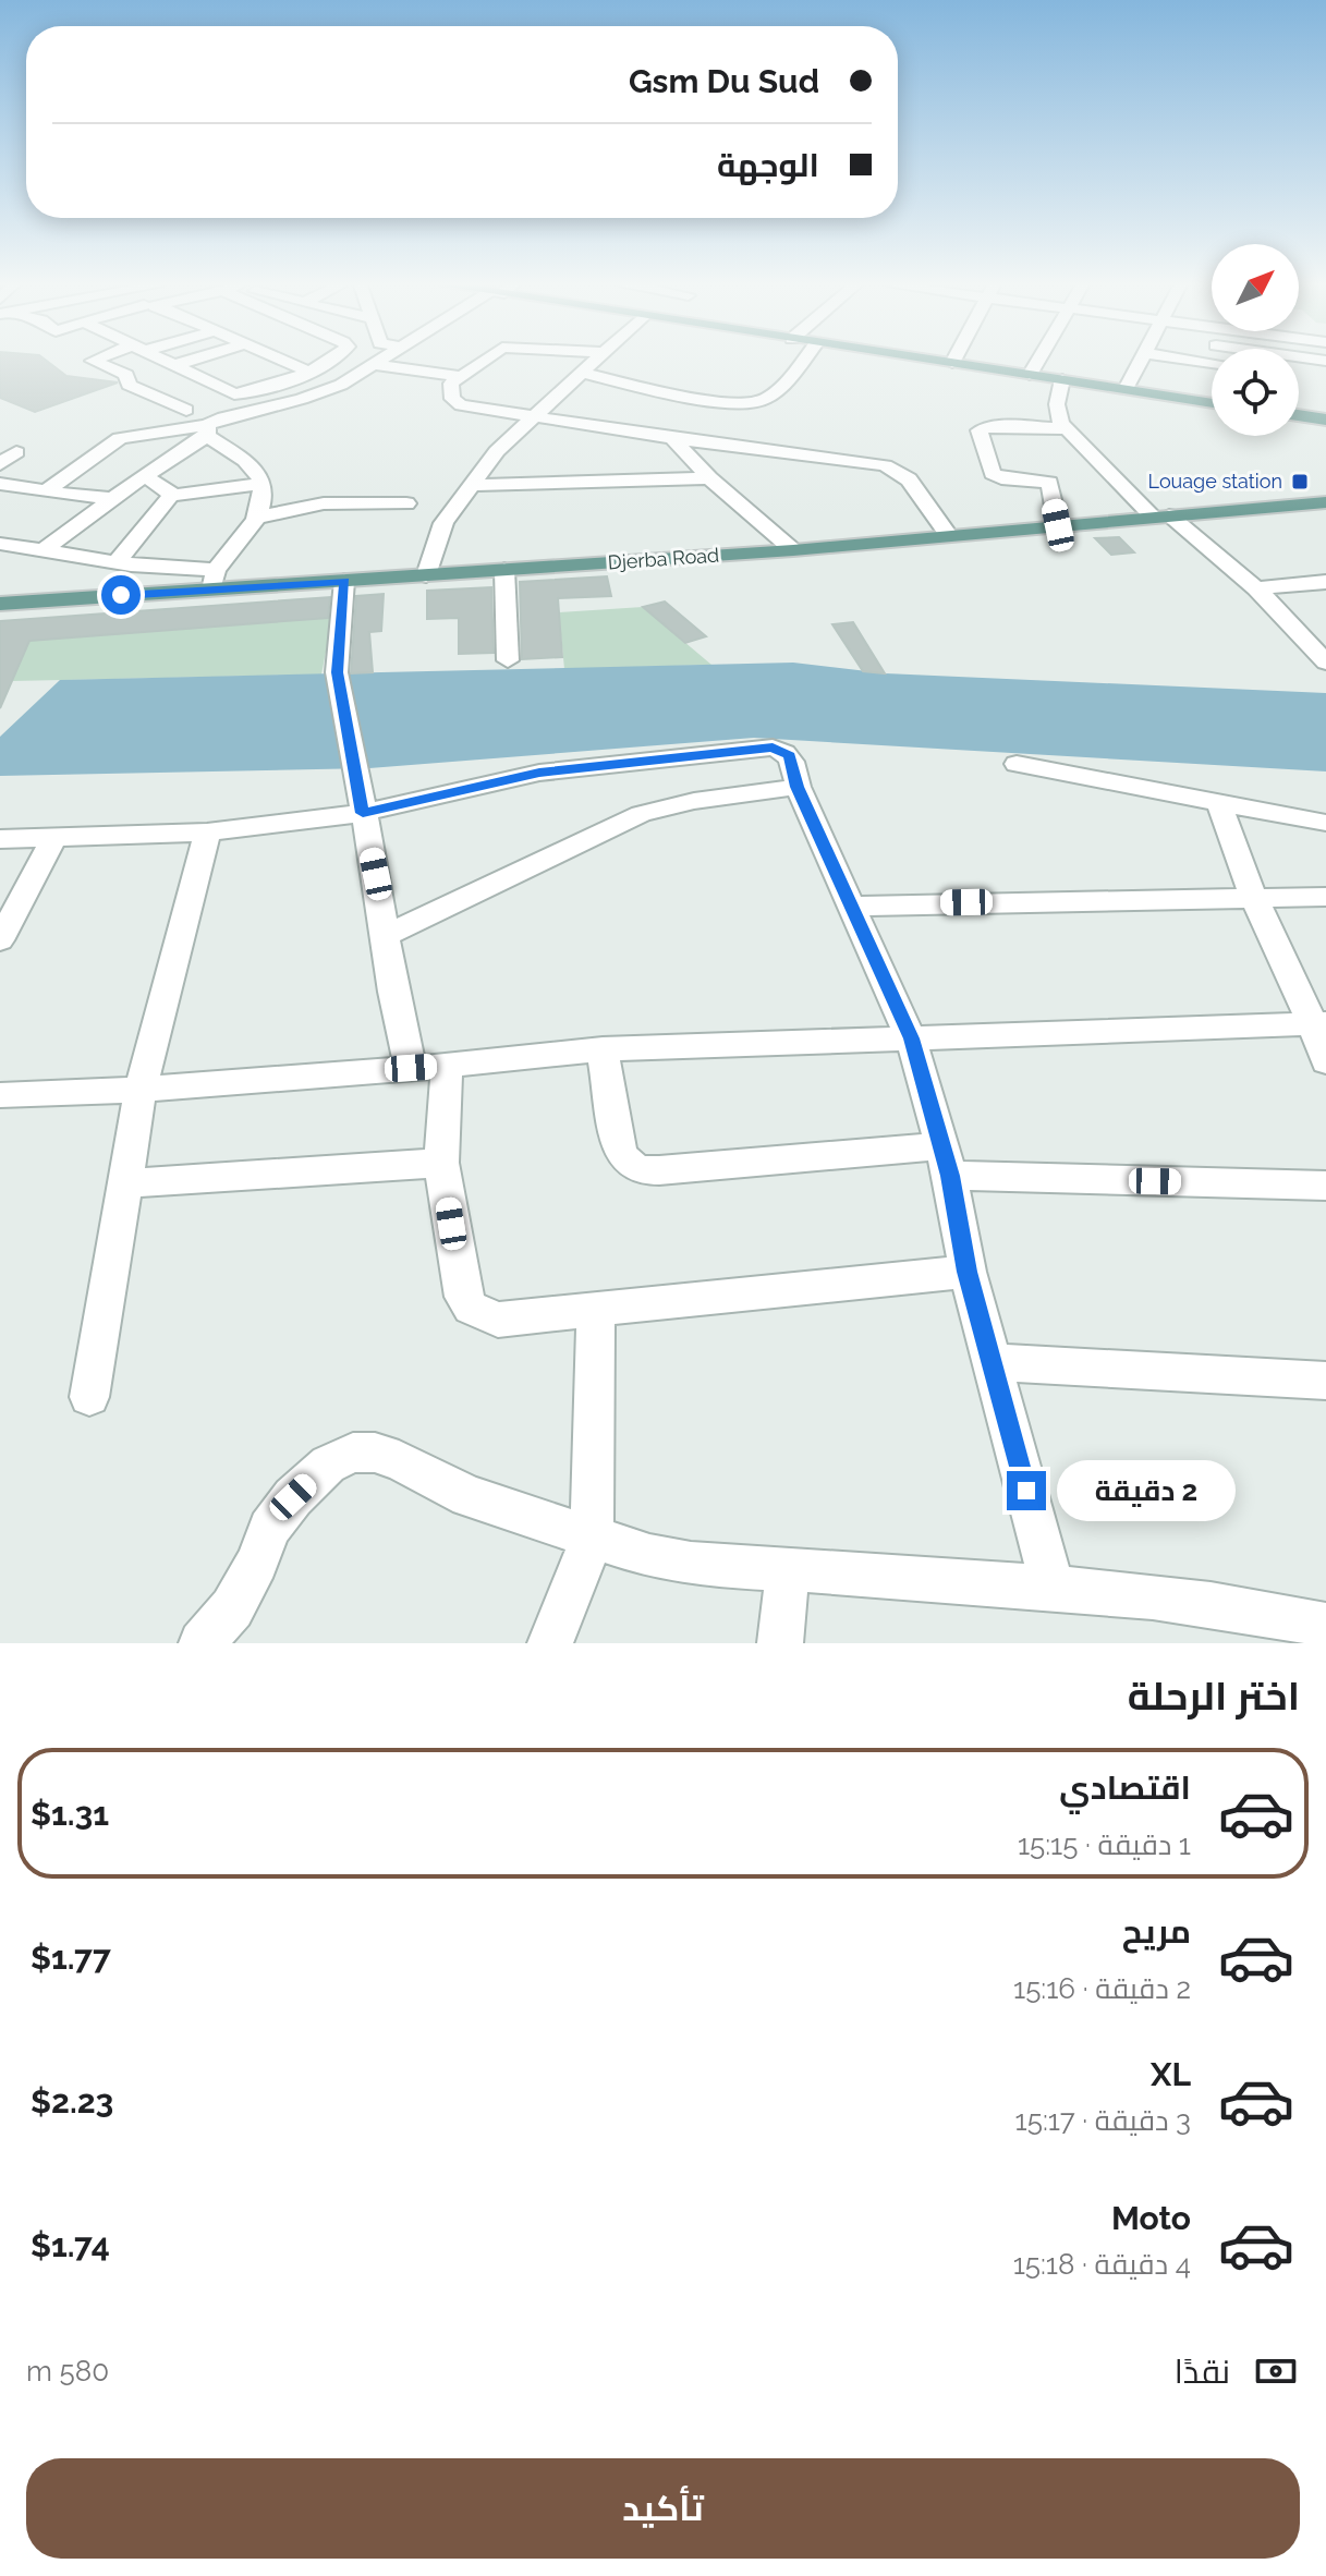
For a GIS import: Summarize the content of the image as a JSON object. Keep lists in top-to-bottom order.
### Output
{
  "streets": {
    "main road": ["Djerba Road"]
  },
  "places": {
    "transit": ["Louage station"]
  },
  "north": "top right",
  "page": {
    "banner": ["Gsm Du Sud", "الوجهة"],
    "bubble": "2 دقيقة",
    "heading": "اختر الرحلة",
    "list": [
      {
        "name": "اقتصادي",
        "note": "1 دقيقة · 15:15",
        "value": "$1.31"
      },
      {
        "name": "مريح",
        "note": "2 دقيقة · 15:16",
        "value": "$1.77"
      },
      {
        "name": "XL",
        "note": "3 دقيقة · 15:17",
        "value": "$2.23"
      },
      {
        "name": "Moto",
        "note": "4 دقيقة · 15:18",
        "value": "$1.74"
      }
    ],
    "pay": ["نقدًا", "580 m"],
    "buttons": "تأكيد"
  }
}
